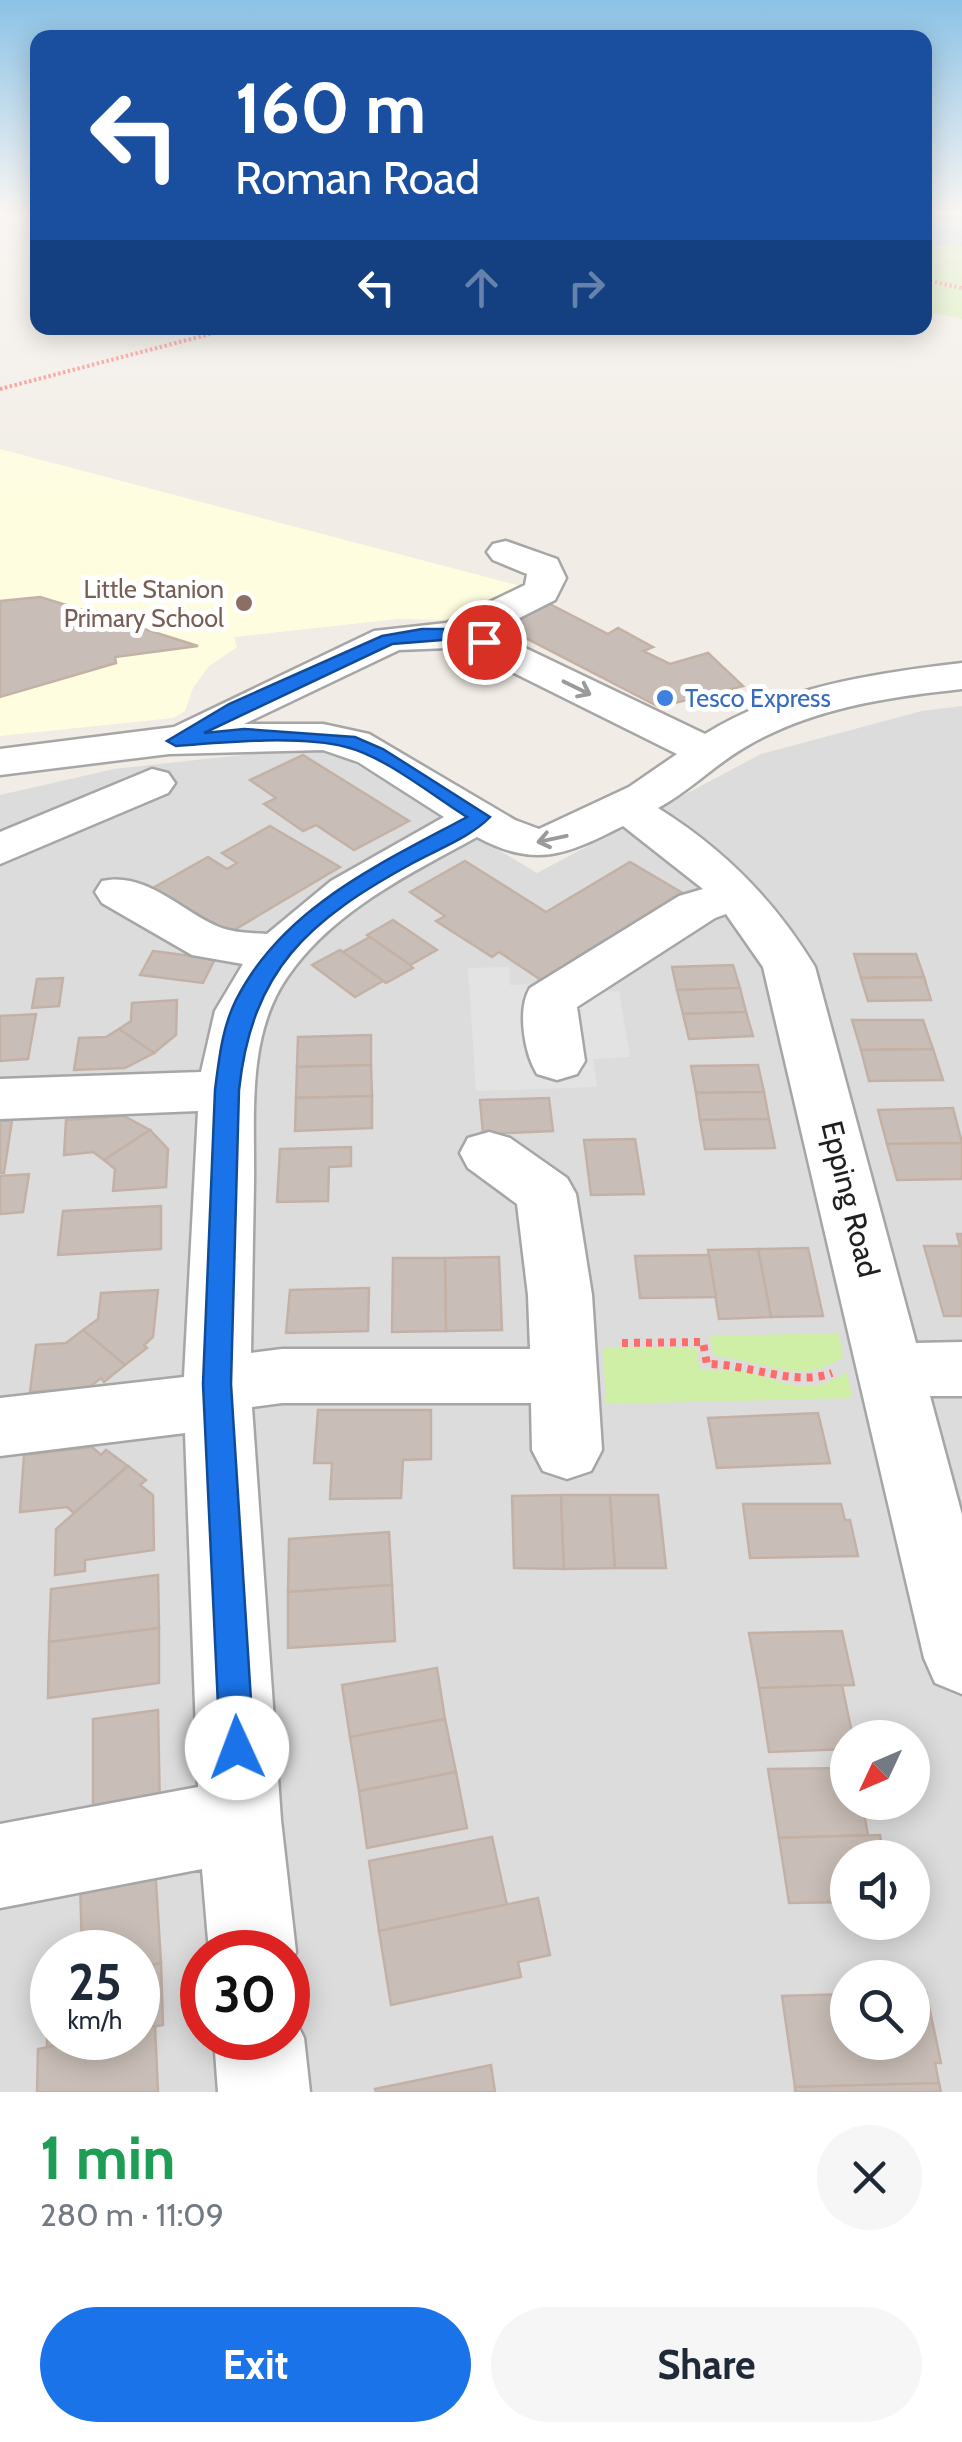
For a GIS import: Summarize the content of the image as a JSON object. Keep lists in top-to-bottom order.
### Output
{
  "streets": {
    "street": ["Epping Road"]
  },
  "places": ["Little Stanion Primary School", "Tesco Express"],
  "north": "bottom left",
  "page": {
    "turn": ["160 m", "Roman Road"],
    "speed": "25 km/h",
    "limit": "30",
    "heading": ["1 min", "280 m · 11:09"],
    "buttons": ["Exit", "Share"]
  }
}
